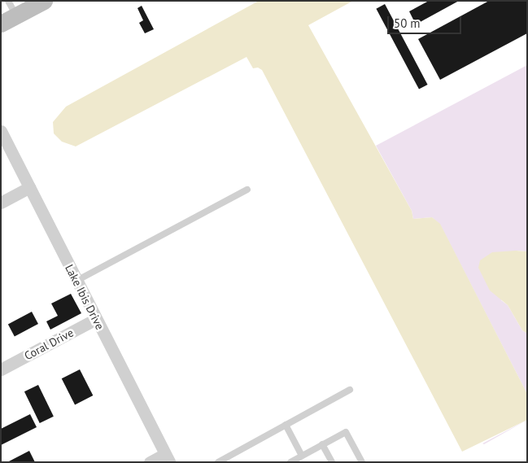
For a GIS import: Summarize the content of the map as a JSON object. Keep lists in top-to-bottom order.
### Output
{
  "streets": {
    "street": ["Lake Ibis Drive", "Coral Drive"]
  },
  "crossings": [
    ["Lake Ibis Drive", "Coral Drive"]
  ],
  "scale_bar": "50 m"
}
